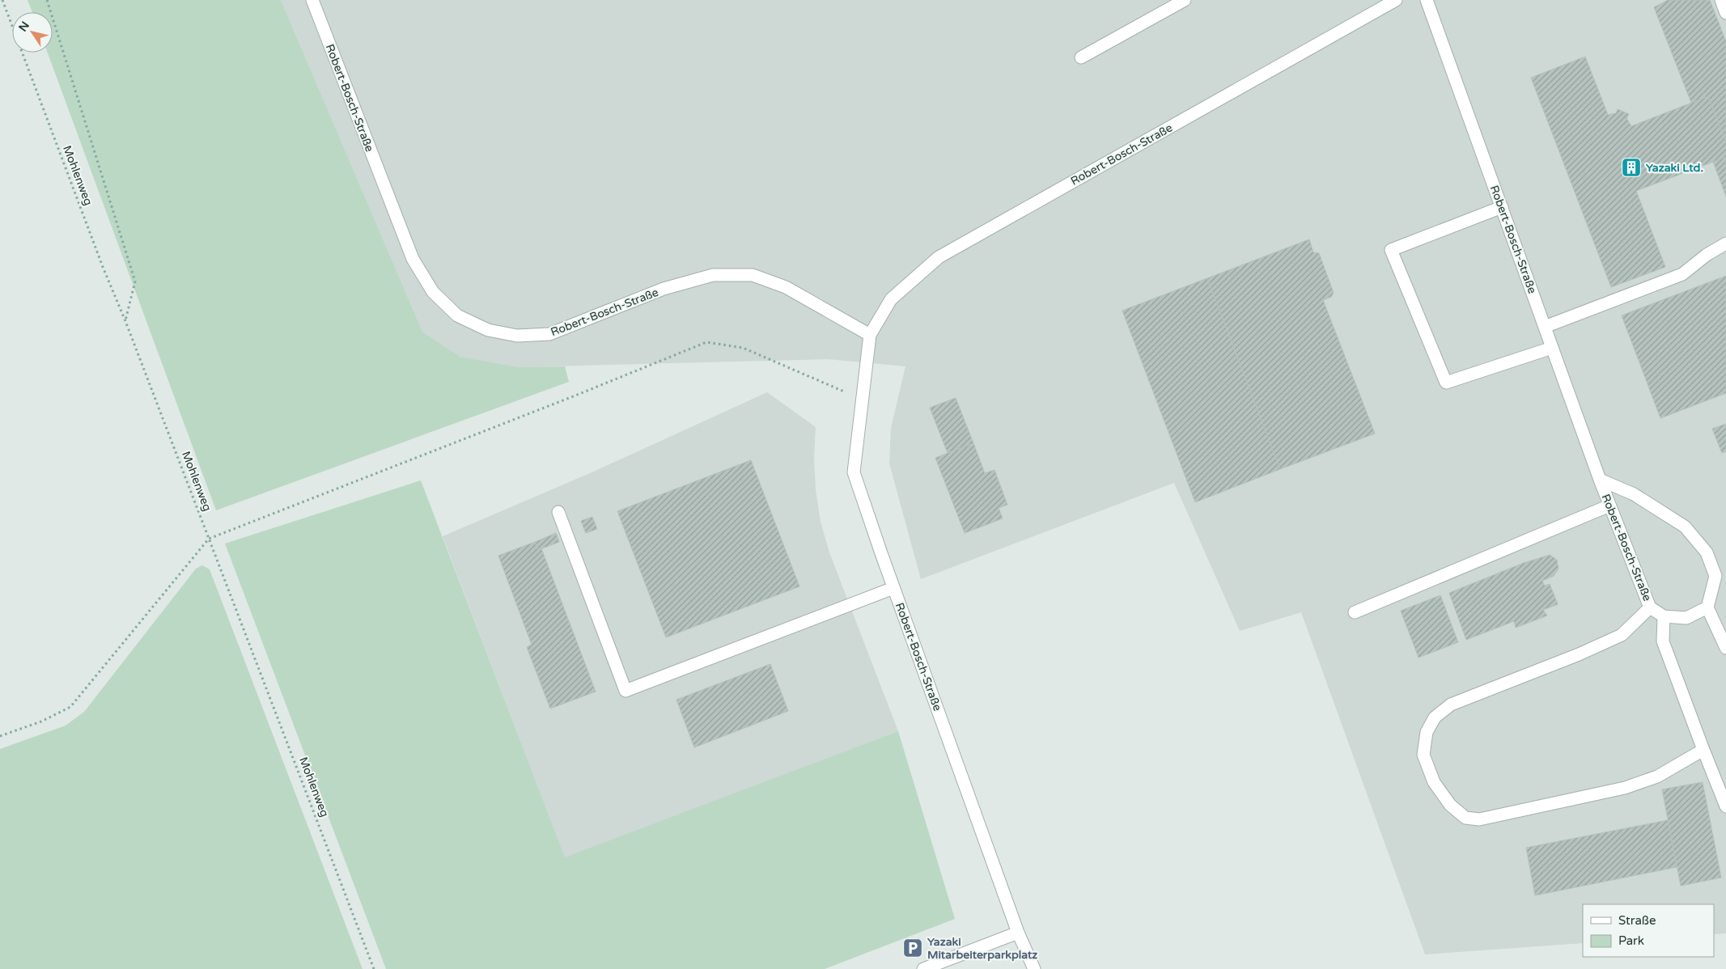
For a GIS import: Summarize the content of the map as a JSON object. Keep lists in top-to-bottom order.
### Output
{
  "streets": {
    "street": ["Robert-Bosch-Straße"],
    "path": ["Mohlenweg"]
  },
  "places": {
    "building": ["Yazaki Ltd."],
    "parking": ["Yazaki Mitarbeiterparkplatz"]
  },
  "legend": ["Straße", "Park"],
  "north": "top left"
}
